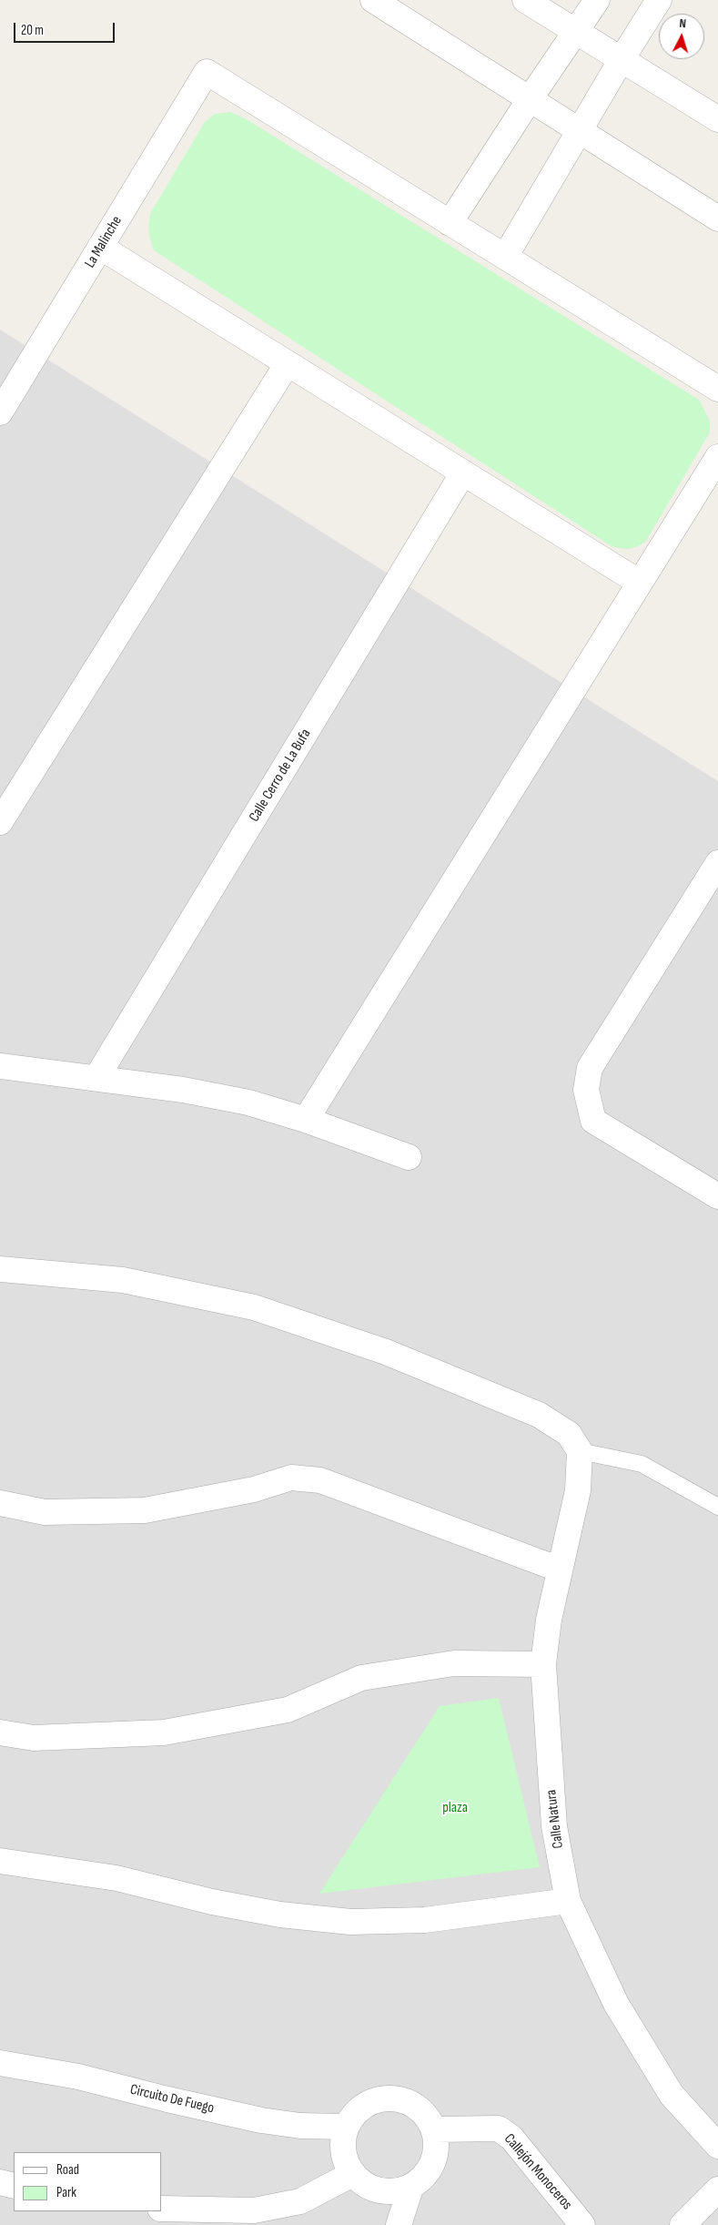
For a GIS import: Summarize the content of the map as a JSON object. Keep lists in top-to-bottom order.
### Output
{
  "streets": {
    "street": [
      "La Malinche",
      "Calle Cerro de La Bufa",
      "Calle Natura",
      "Circuito De Fuego",
      "Callejón Monoceros"
    ]
  },
  "crossings": [
    ["Circuito De Fuego", "Callejón Monoceros"]
  ],
  "parks": ["plaza"],
  "legend": ["Road", "Park"],
  "scale_bar": "20 m",
  "north": "top"
}
